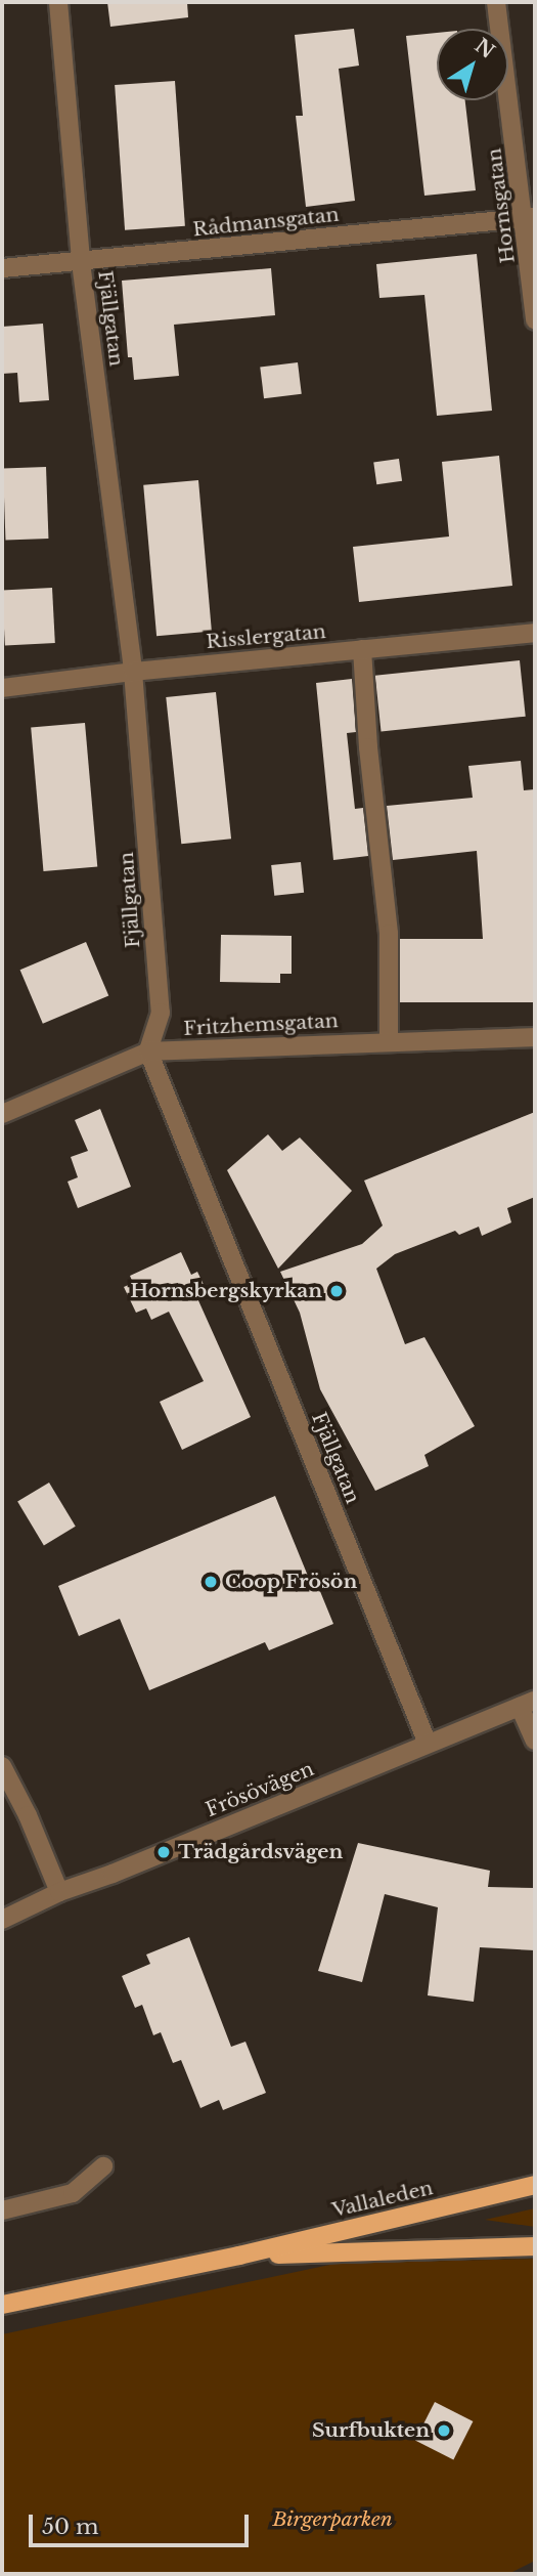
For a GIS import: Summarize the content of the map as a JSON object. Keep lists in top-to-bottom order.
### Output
{
  "streets": {
    "main road": ["Vallaleden"],
    "street": [
      "Hornsgatan",
      "Rådmansgatan",
      "Fjällgatan",
      "Risslergatan",
      "Fritzhemsgatan",
      "Frösövägen"
    ]
  },
  "crossings": [
    ["Hornsgatan", "Rådmansgatan"],
    ["Rådmansgatan", "Fjällgatan"],
    ["Fjällgatan", "Risslergatan"],
    ["Fjällgatan", "Fritzhemsgatan"],
    ["Fjällgatan", "Frösövägen"]
  ],
  "parks": ["Birgerparken"],
  "places": [
    "Hornsbergskyrkan",
    "Coop Frösön",
    "Trädgårdsvägen",
    "Surfbukten"
  ],
  "scale_bar": "50 m",
  "north": "top right"
}
